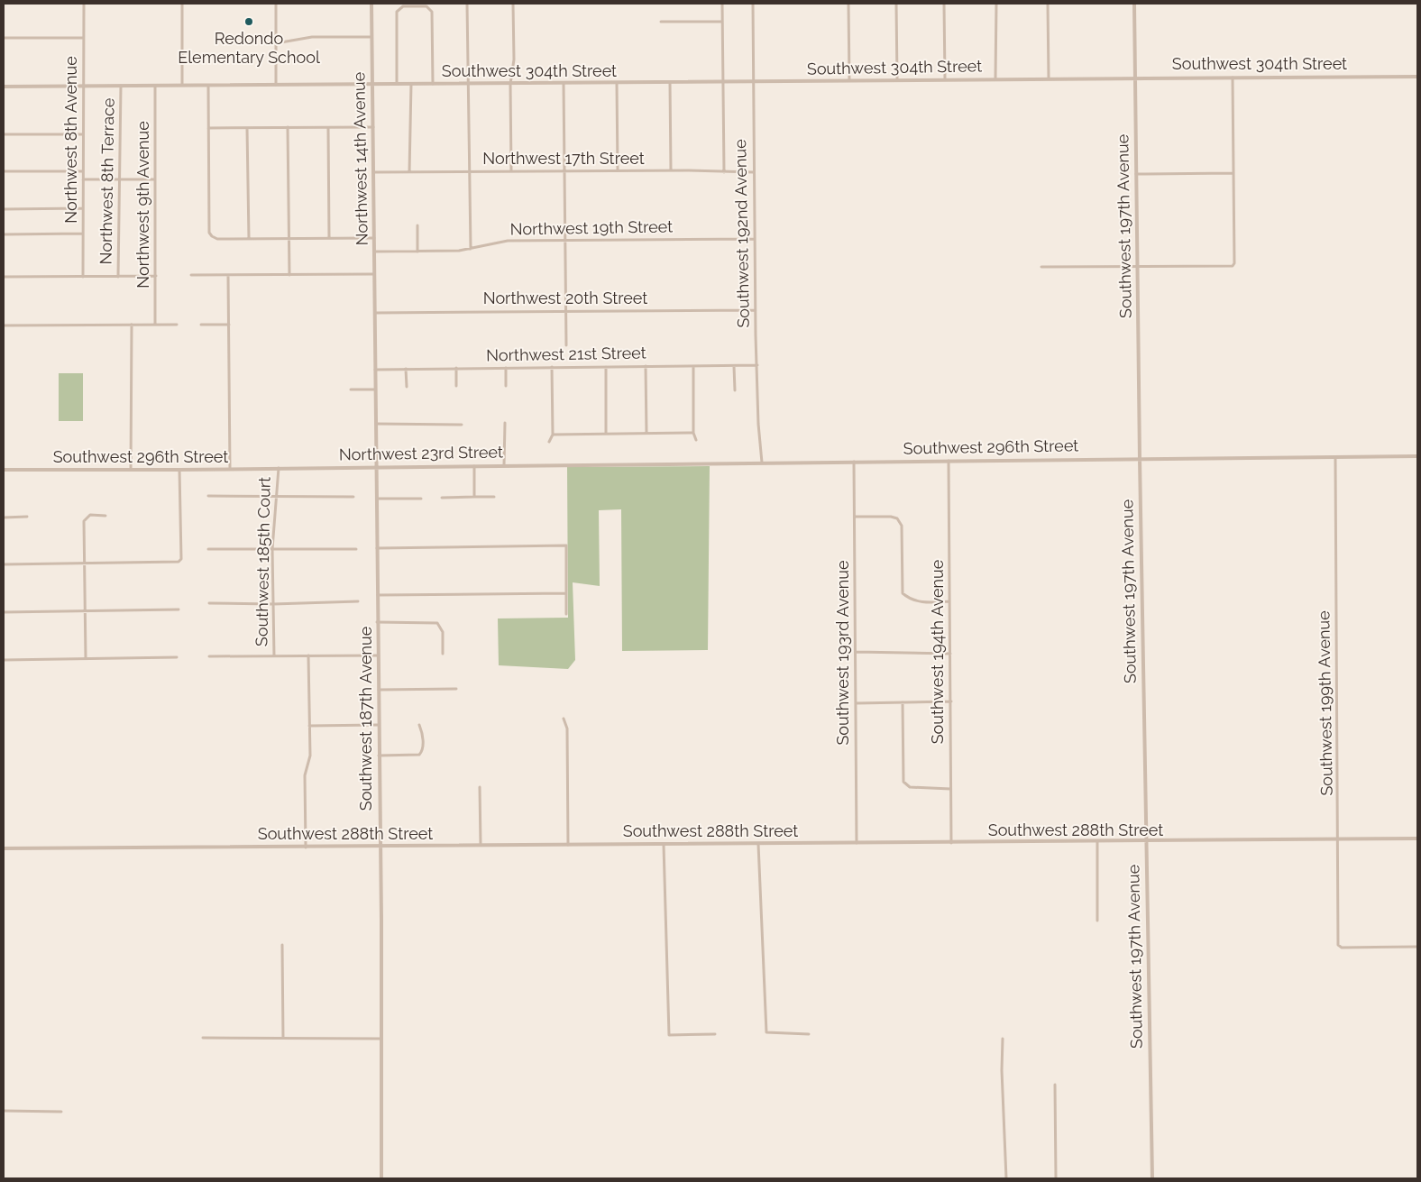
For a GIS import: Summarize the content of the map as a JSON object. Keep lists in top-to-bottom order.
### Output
{
  "streets": {
    "street": [
      "Southwest 304th Street",
      "Northwest 8th Avenue",
      "Northwest 14th Avenue",
      "Northwest 17th Street",
      "Northwest 8th Terrace",
      "Northwest 9th Avenue",
      "Southwest 197th Avenue",
      "Northwest 19th Street",
      "Southwest 192nd Avenue",
      "Northwest 20th Street",
      "Northwest 21st Street",
      "Southwest 296th Street",
      "Northwest 23rd Street",
      "Southwest 185th Court",
      "Southwest 194th Avenue",
      "Southwest 193rd Avenue",
      "Southwest 199th Avenue",
      "Southwest 187th Avenue",
      "Southwest 288th Street"
    ]
  },
  "crossings": [
    ["Southwest 304th Street", "Northwest 8th Avenue"],
    ["Southwest 304th Street", "Northwest 14th Avenue"],
    ["Southwest 304th Street", "Northwest 8th Terrace"],
    ["Southwest 304th Street", "Northwest 9th Avenue"],
    ["Southwest 304th Street", "Southwest 197th Avenue"],
    ["Southwest 304th Street", "Southwest 192nd Avenue"],
    ["Northwest 14th Avenue", "Northwest 17th Street"],
    ["Northwest 14th Avenue", "Northwest 19th Street"],
    ["Northwest 14th Avenue", "Northwest 20th Street"],
    ["Northwest 14th Avenue", "Southwest 187th Avenue"],
    ["Northwest 17th Street", "Southwest 192nd Avenue"],
    ["Southwest 197th Avenue", "Southwest 296th Street"],
    ["Southwest 197th Avenue", "Southwest 288th Street"],
    ["Northwest 19th Street", "Southwest 192nd Avenue"],
    ["Southwest 192nd Avenue", "Northwest 20th Street"],
    ["Southwest 192nd Avenue", "Northwest 21st Street"],
    ["Southwest 192nd Avenue", "Southwest 296th Street"],
    ["Northwest 20th Street", "Southwest 187th Avenue"],
    ["Northwest 21st Street", "Southwest 187th Avenue"],
    ["Southwest 296th Street", "Northwest 23rd Street"],
    ["Southwest 296th Street", "Southwest 185th Court"],
    ["Southwest 296th Street", "Southwest 194th Avenue"],
    ["Southwest 296th Street", "Southwest 193rd Avenue"],
    ["Southwest 296th Street", "Southwest 199th Avenue"],
    ["Northwest 23rd Street", "Southwest 185th Court"],
    ["Northwest 23rd Street", "Southwest 187th Avenue"],
    ["Southwest 194th Avenue", "Southwest 288th Street"],
    ["Southwest 193rd Avenue", "Southwest 288th Street"],
    ["Southwest 199th Avenue", "Southwest 288th Street"],
    ["Southwest 187th Avenue", "Southwest 288th Street"]
  ],
  "places": ["Redondo Elementary School"]
}
